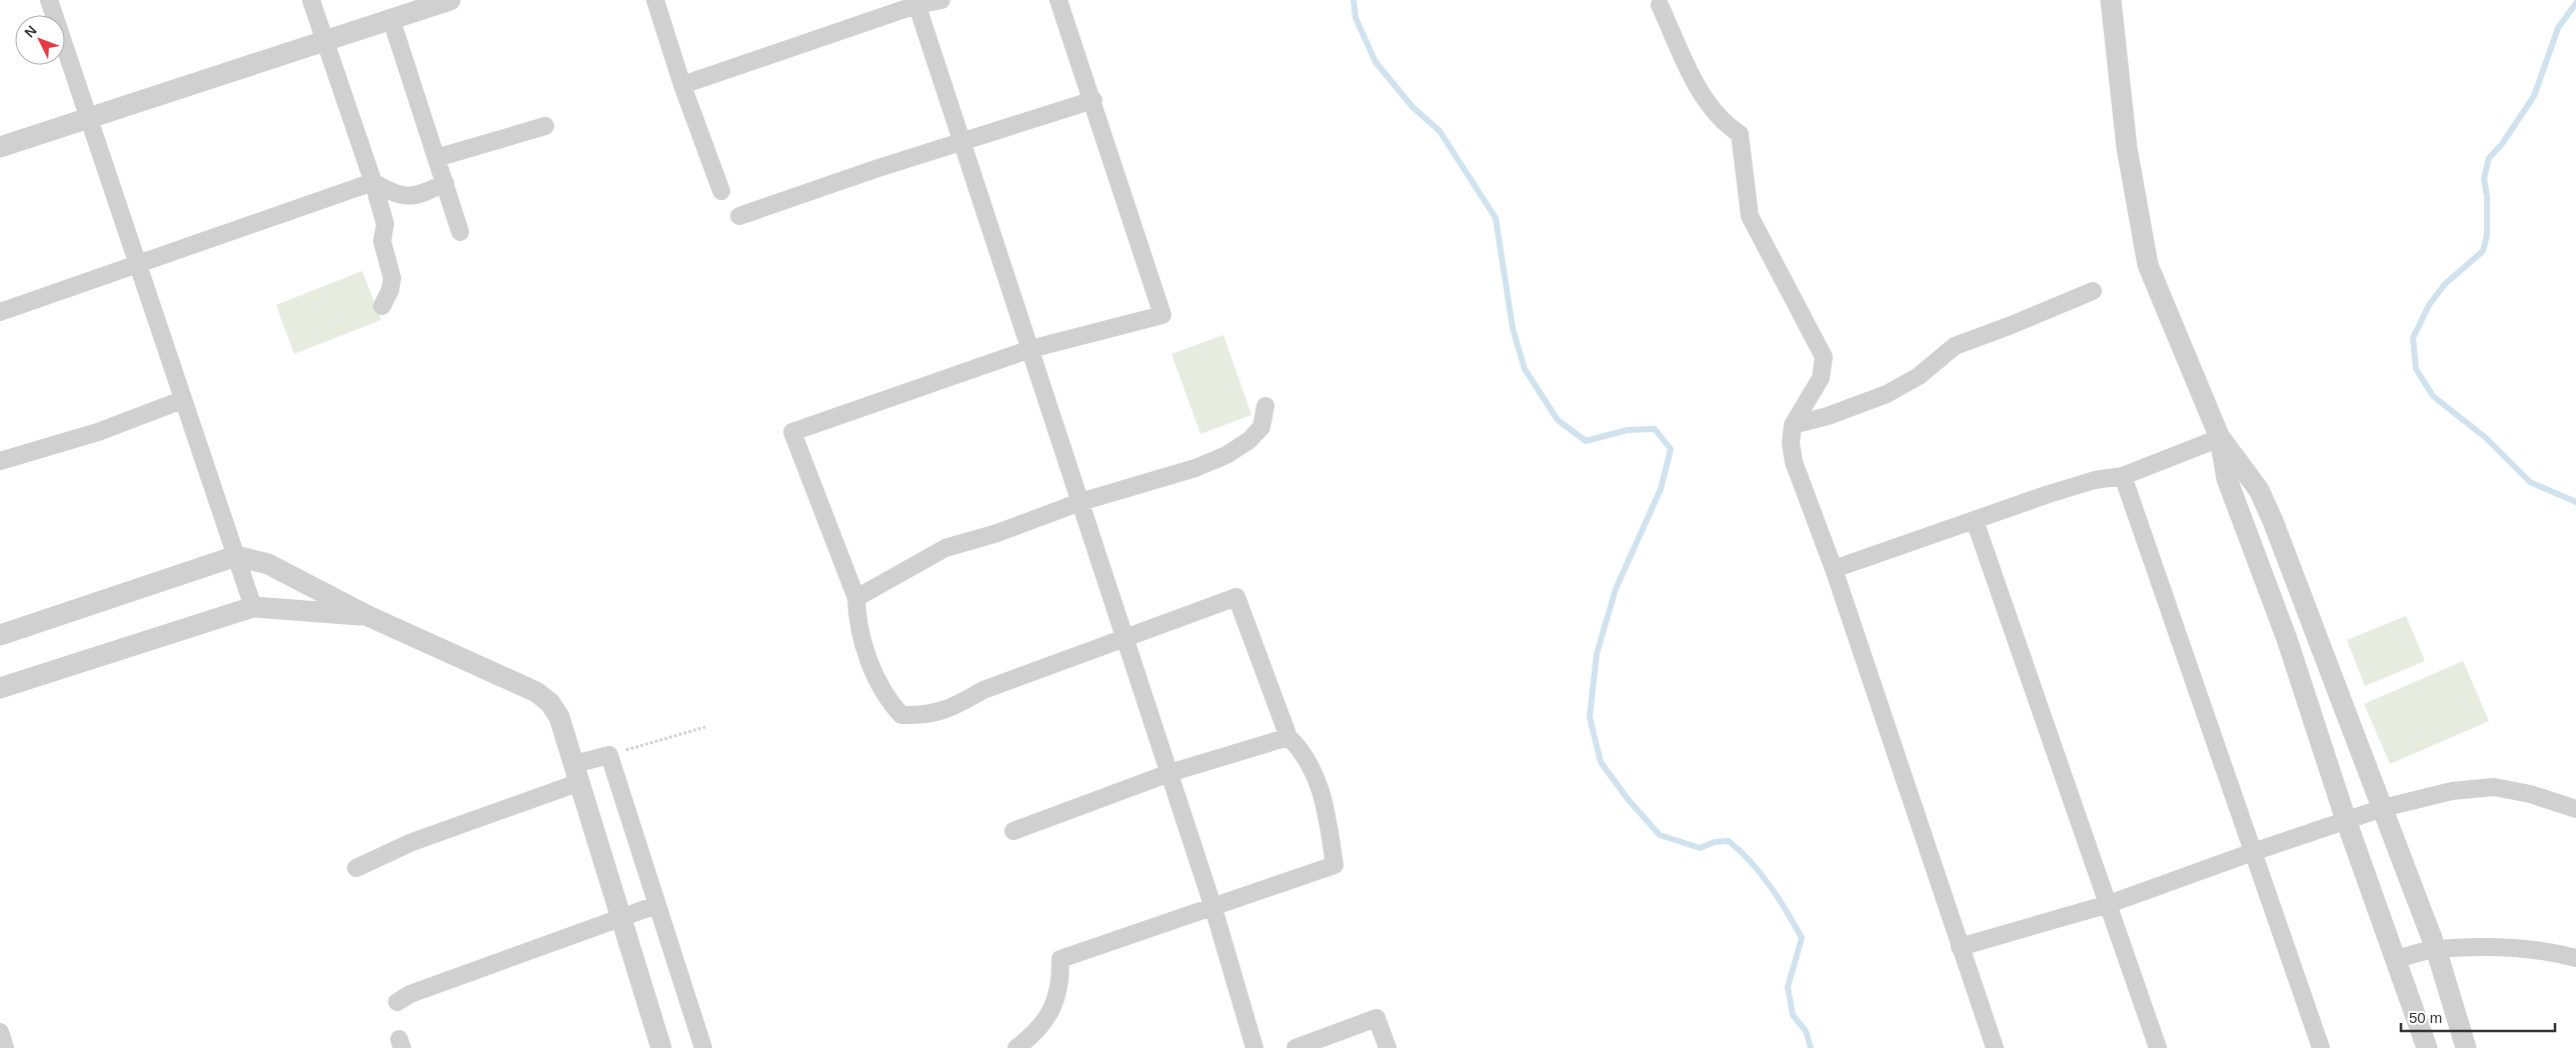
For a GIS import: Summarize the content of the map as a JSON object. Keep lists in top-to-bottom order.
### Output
{
  "scale_bar": "50 m",
  "north": "top left"
}
